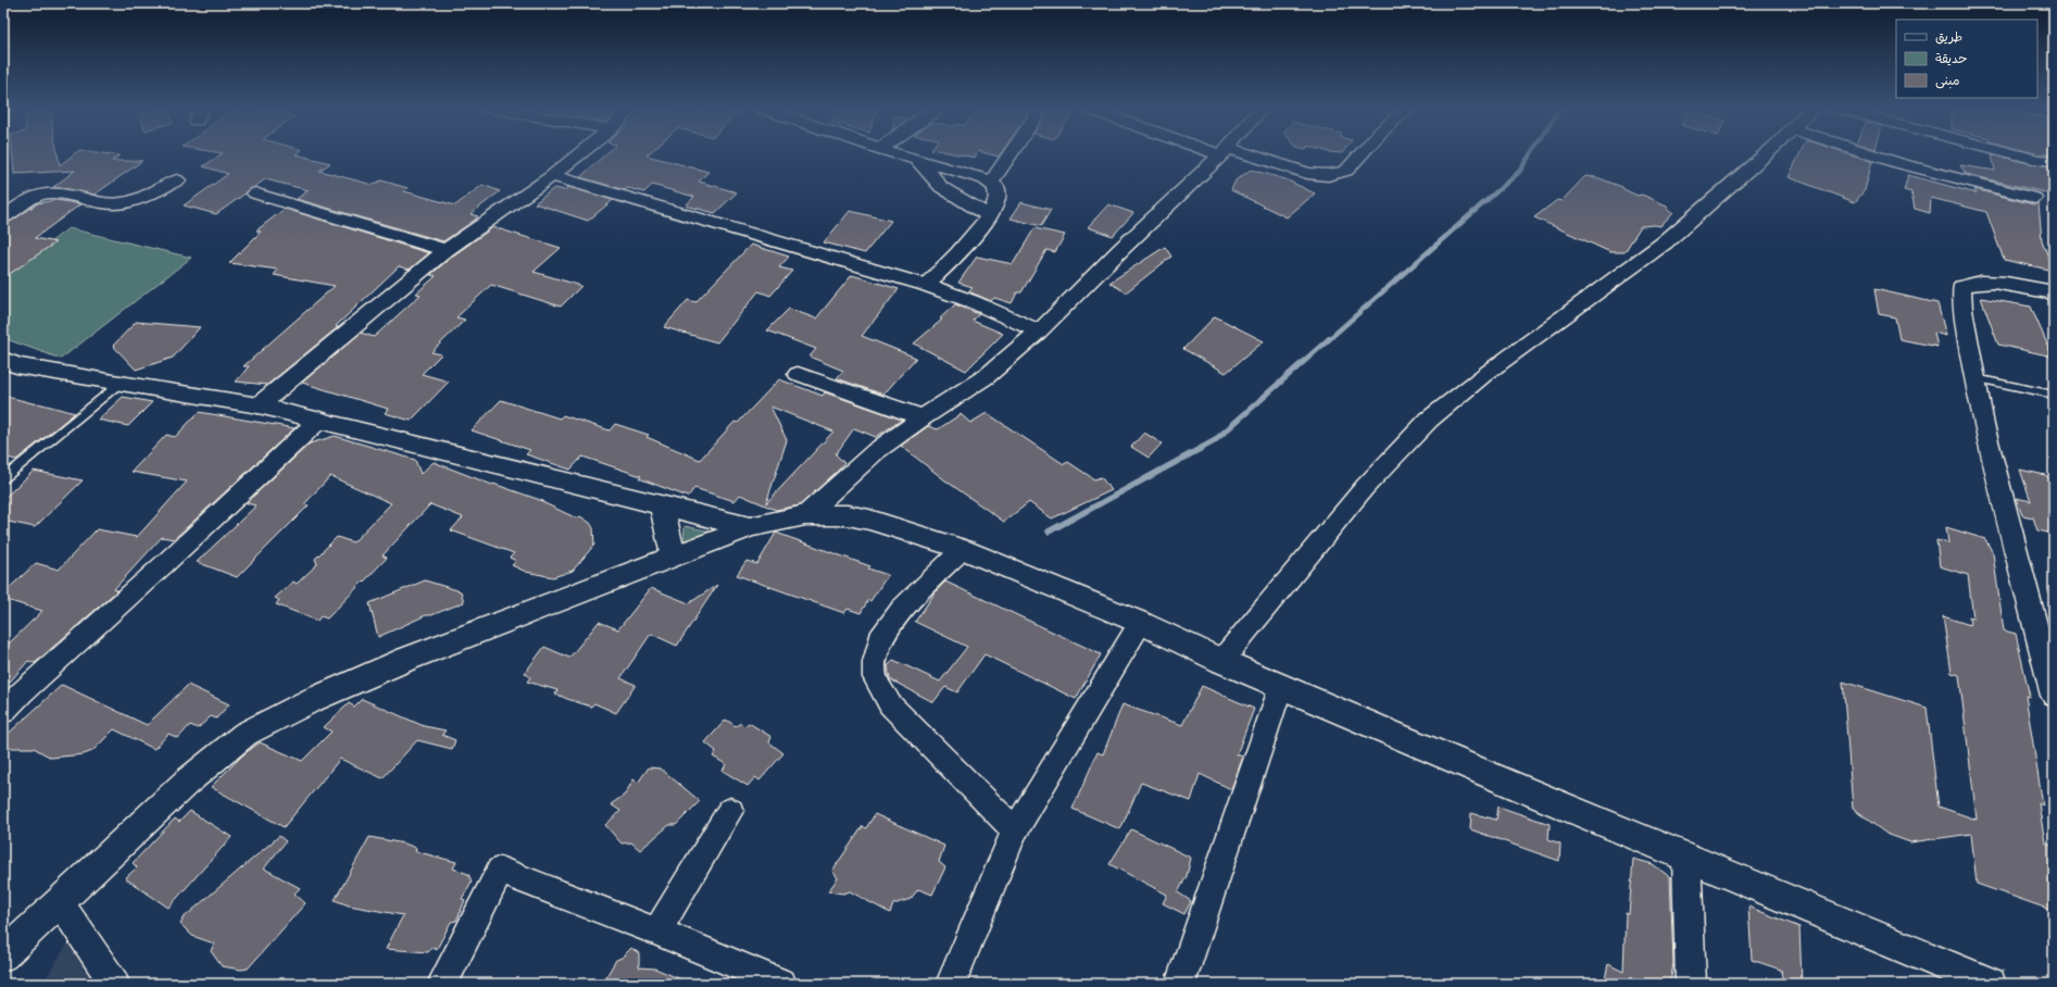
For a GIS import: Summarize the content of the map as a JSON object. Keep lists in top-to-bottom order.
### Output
{
  "legend": ["طريق", "حديقة", "مبنى"]
}
